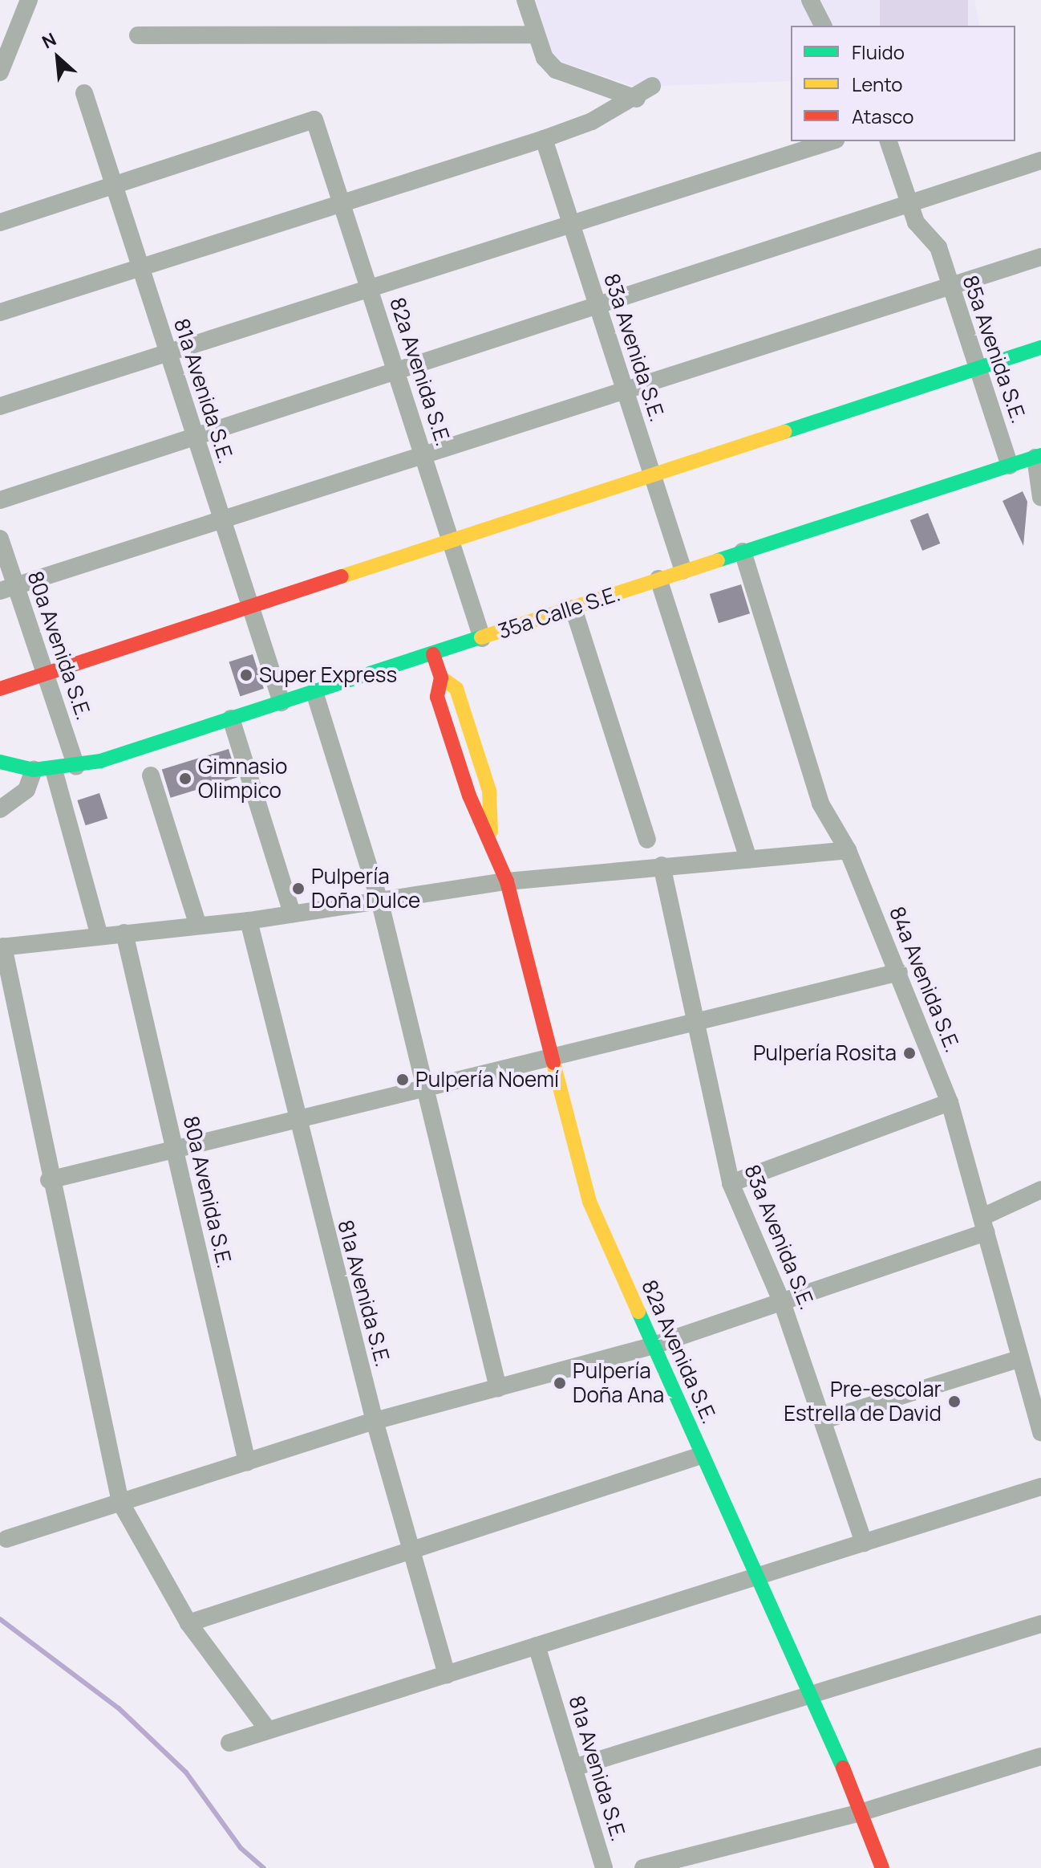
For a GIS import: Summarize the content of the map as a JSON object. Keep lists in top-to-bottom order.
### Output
{
  "streets": {
    "street": [
      "83a Avenida S.E.",
      "85a Avenida S.E.",
      "82a Avenida S.E.",
      "81a Avenida S.E.",
      "35a Calle S.E.",
      "80a Avenida S.E.",
      "84a Avenida S.E."
    ]
  },
  "crossings": [
    ["83a Avenida S.E.", "35a Calle S.E."],
    ["85a Avenida S.E.", "35a Calle S.E."],
    ["82a Avenida S.E.", "81a Avenida S.E."],
    ["82a Avenida S.E.", "35a Calle S.E."],
    ["81a Avenida S.E.", "35a Calle S.E."],
    ["35a Calle S.E.", "80a Avenida S.E."],
    ["35a Calle S.E.", "84a Avenida S.E."]
  ],
  "places": [
    "Super Express",
    "Gimnasio Olimpico",
    "Pulpería Doña Dulce",
    "Pulpería Rosita",
    "Pulpería Noemí",
    "Pulpería Doña Ana",
    "Pre-escolar Estrella de David"
  ],
  "legend": ["Fluido", "Lento", "Atasco"],
  "north": "top left"
}
